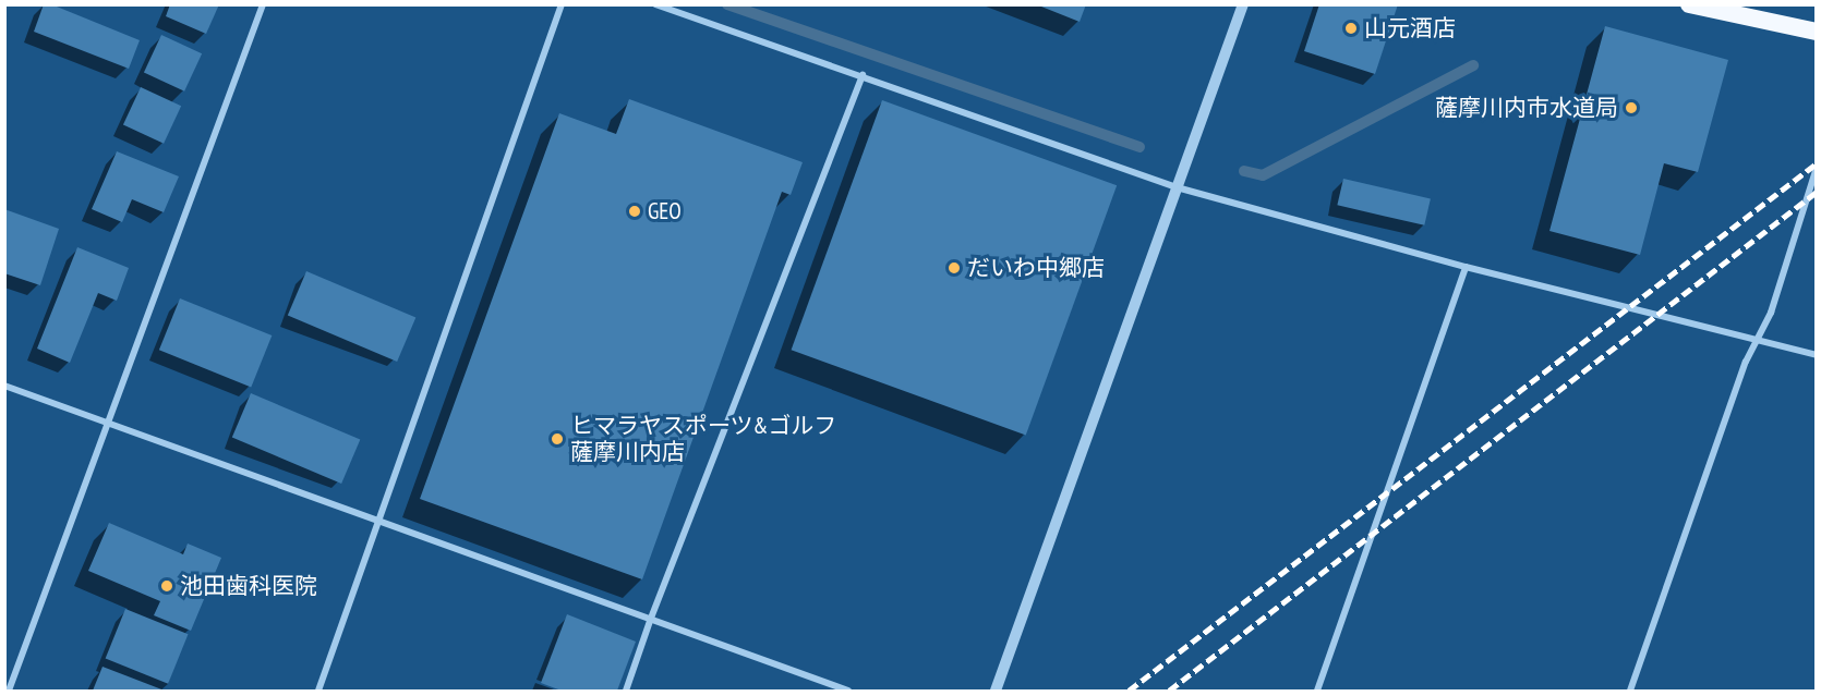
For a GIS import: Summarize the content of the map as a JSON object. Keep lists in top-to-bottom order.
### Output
{
  "places": [
    "山元酒店",
    "薩摩川内市水道局",
    "GEO",
    "だいわ中郷店",
    "ヒマラヤスポーツ&ゴルフ 薩摩川内店",
    "池田歯科医院"
  ]
}
